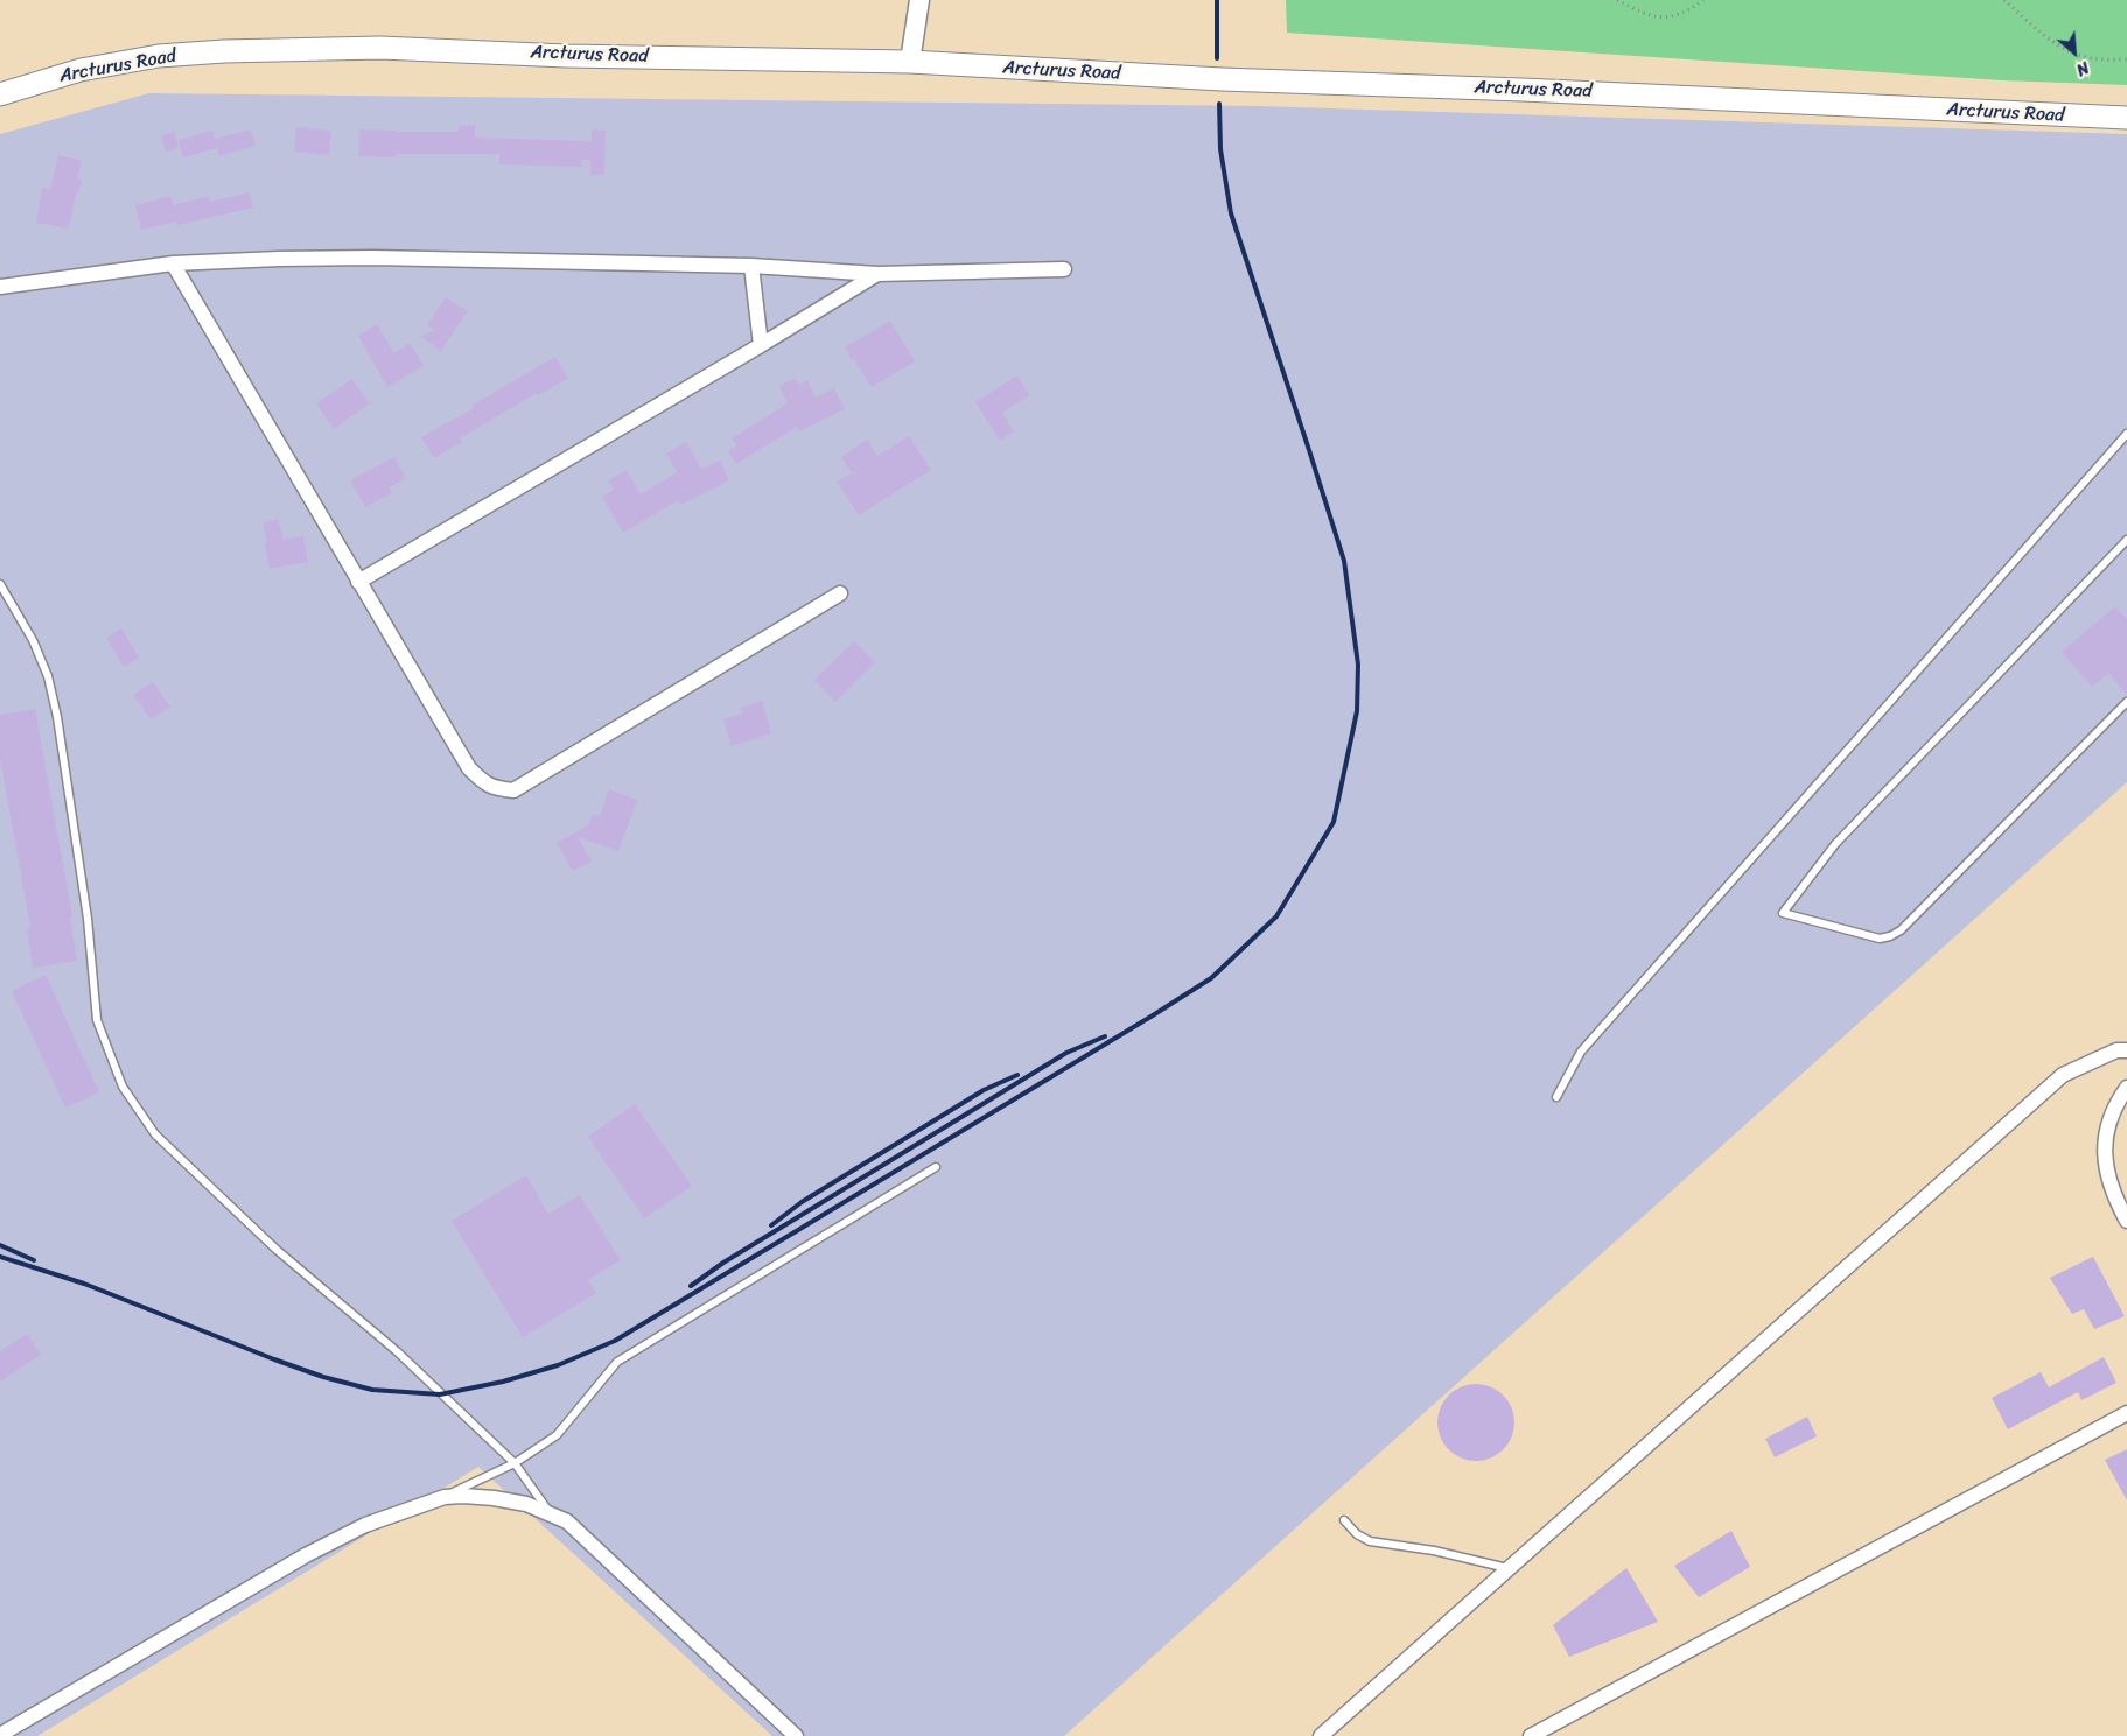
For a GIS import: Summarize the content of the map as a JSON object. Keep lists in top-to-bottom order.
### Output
{
  "streets": {
    "main road": ["Arcturus Road"]
  },
  "north": "bottom right"
}
